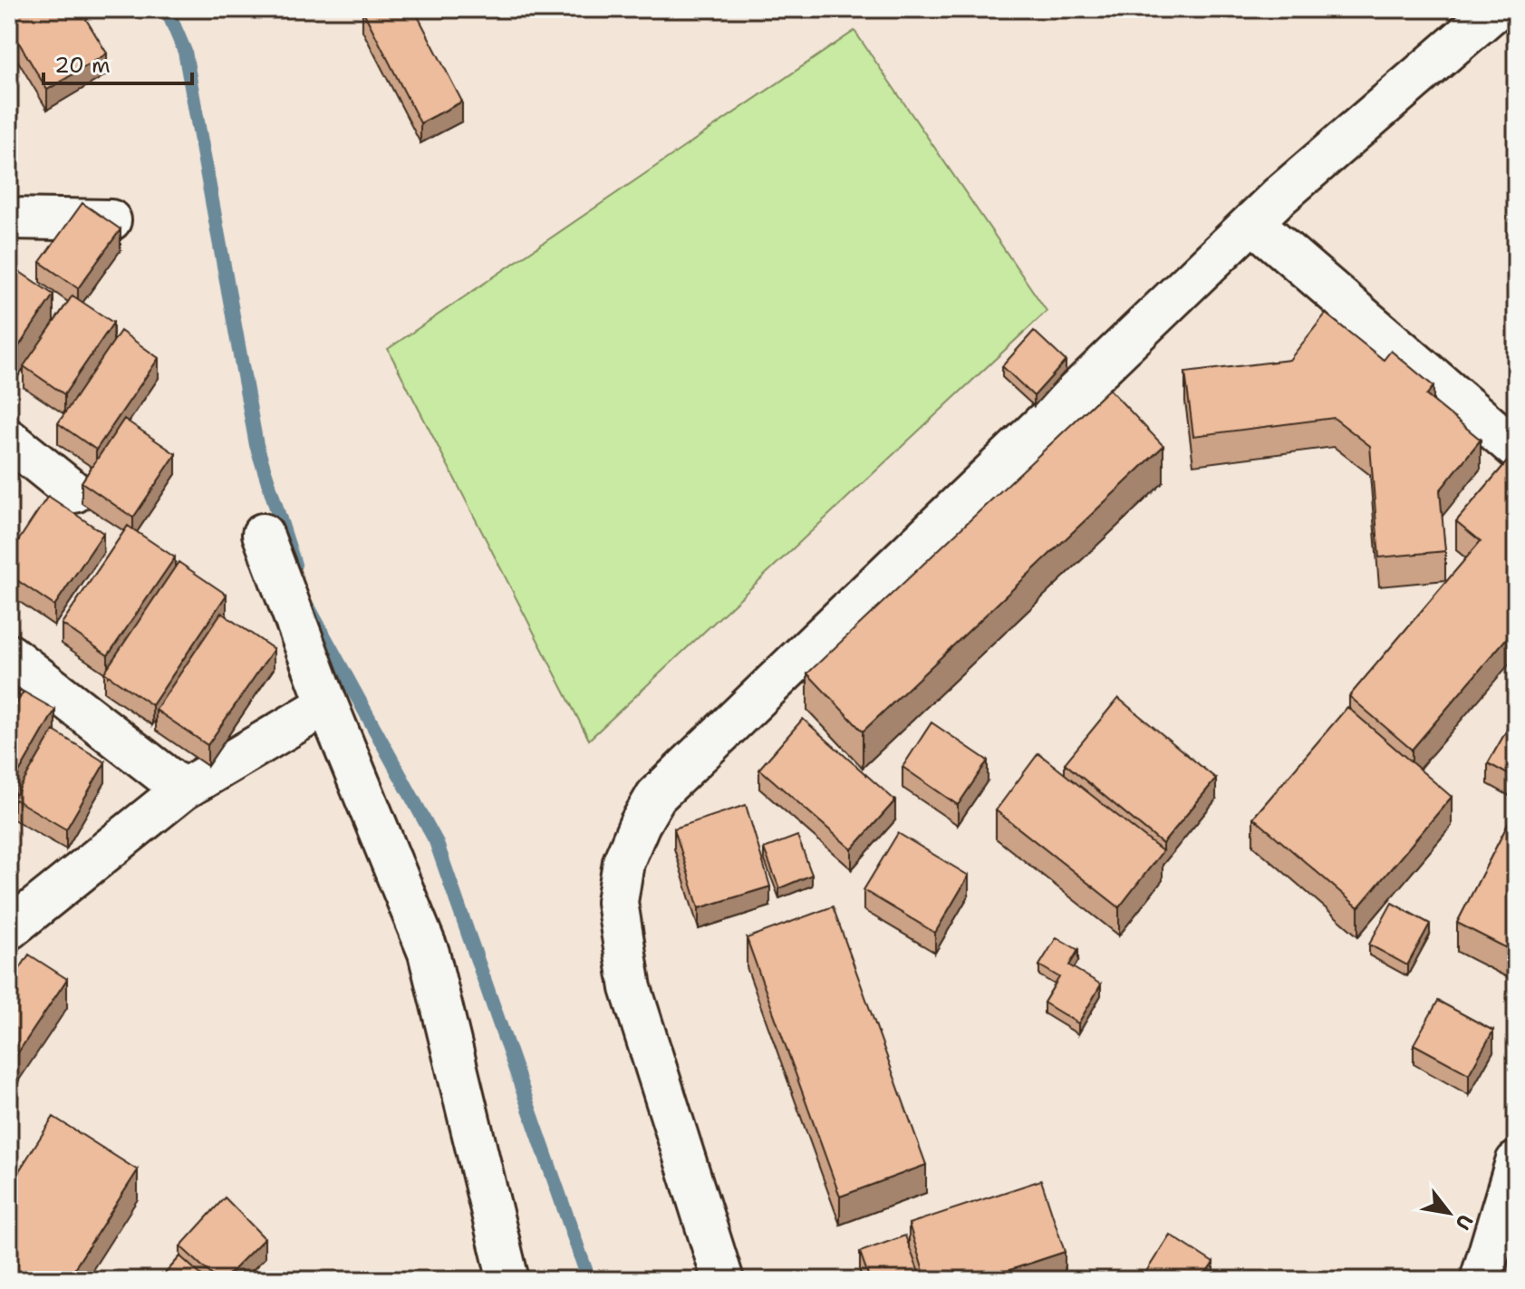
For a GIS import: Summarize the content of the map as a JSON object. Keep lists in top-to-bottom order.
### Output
{
  "scale_bar": "20 m",
  "north": "bottom right"
}
